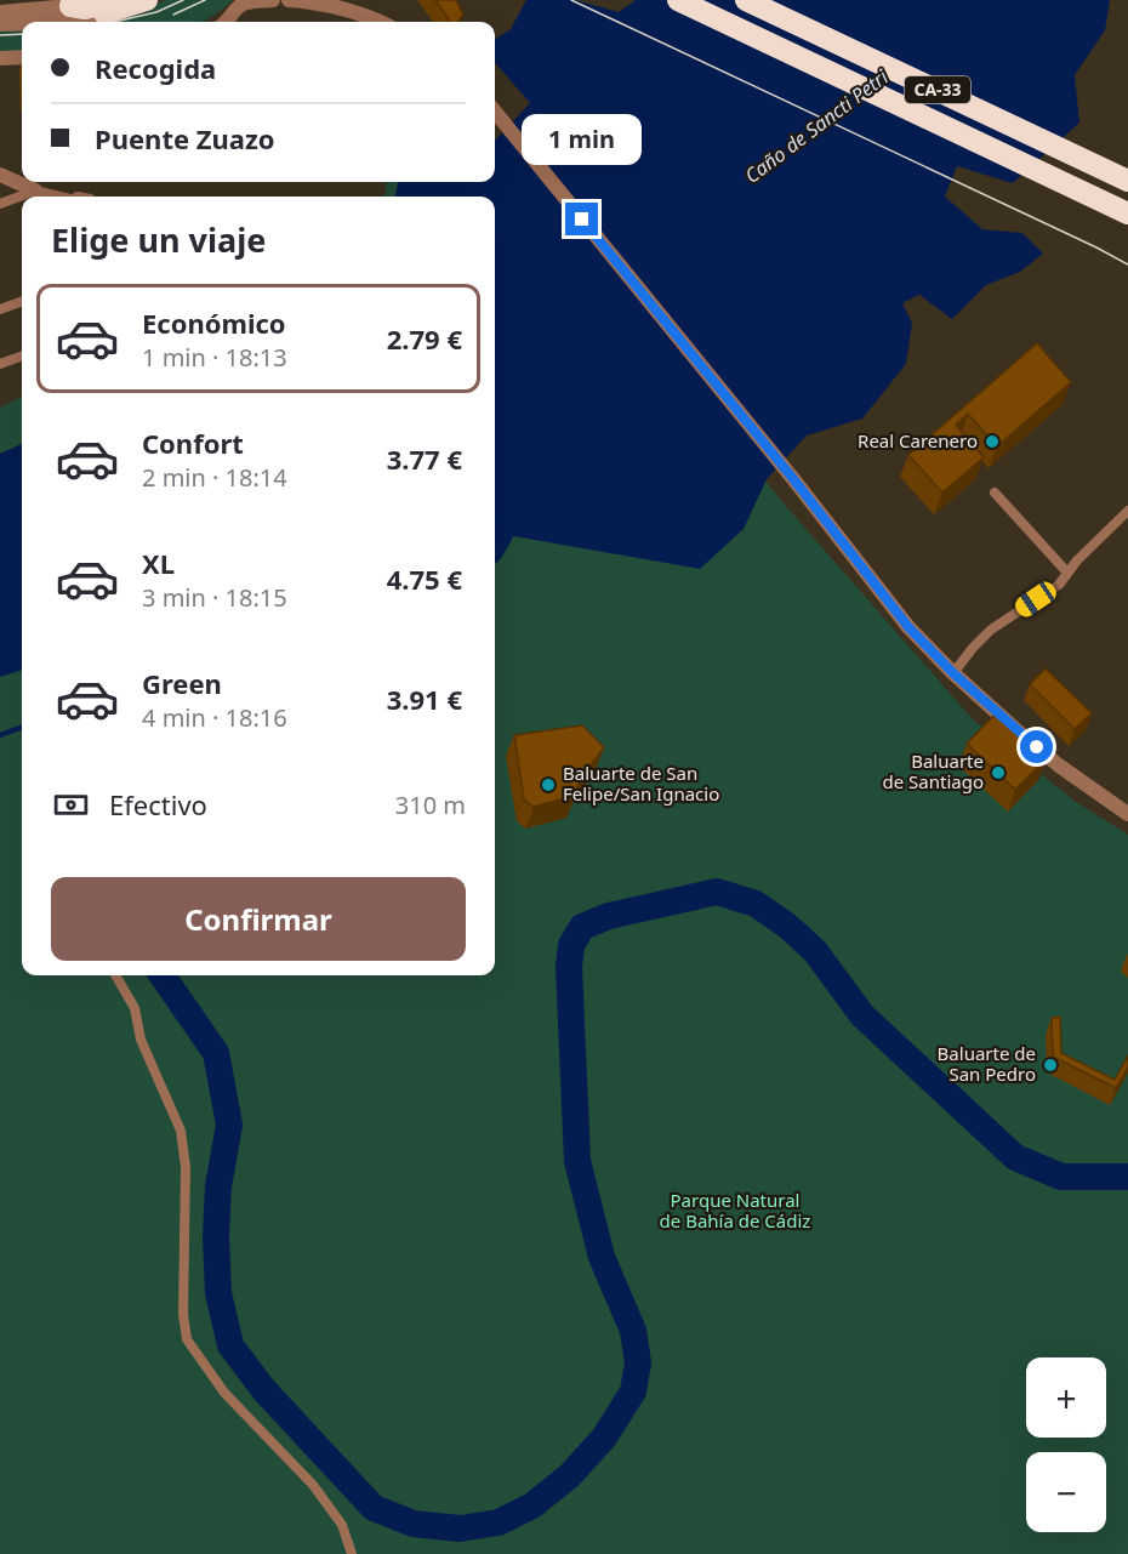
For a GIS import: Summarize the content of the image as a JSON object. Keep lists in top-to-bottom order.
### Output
{
  "streets": {
    "highway": ["CA-33"]
  },
  "water": ["Caño de Sancti Petri"],
  "parks": ["Parque Natural de Bahía de Cádiz"],
  "places": [
    "Real Carenero",
    "Baluarte de Santiago",
    "Baluarte de San Felipe/San Ignacio",
    "Baluarte de San Pedro"
  ],
  "page": {
    "banner": ["Recogida", "Puente Zuazo"],
    "bubble": "1 min",
    "heading": "Elige un viaje",
    "list": [
      {
        "name": "Económico",
        "note": "1 min · 18:13",
        "value": "2.79 €"
      },
      {
        "name": "Confort",
        "note": "2 min · 18:14",
        "value": "3.77 €"
      },
      {
        "name": "XL",
        "note": "3 min · 18:15",
        "value": "4.75 €"
      },
      {
        "name": "Green",
        "note": "4 min · 18:16",
        "value": "3.91 €"
      }
    ],
    "pay": ["Efectivo", "310 m"],
    "buttons": "Confirmar",
    "map_buttons": ["+", "−"]
  }
}
